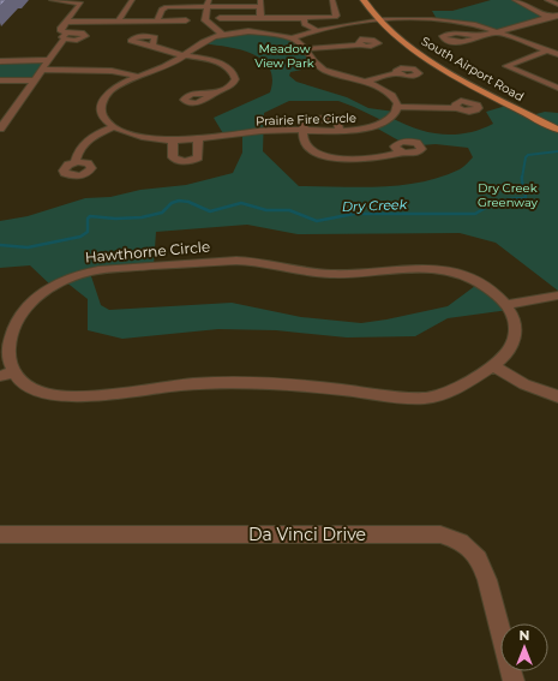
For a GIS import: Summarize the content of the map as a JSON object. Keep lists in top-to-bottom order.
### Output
{
  "streets": {
    "main road": ["South Airport Road"],
    "street": ["Prairie Fire Circle", "Hawthorne Circle", "Da Vinci Drive"]
  },
  "water": ["Dry Creek"],
  "parks": ["Meadow View Park", "Dry Creek Greenway"],
  "north": "top"
}
